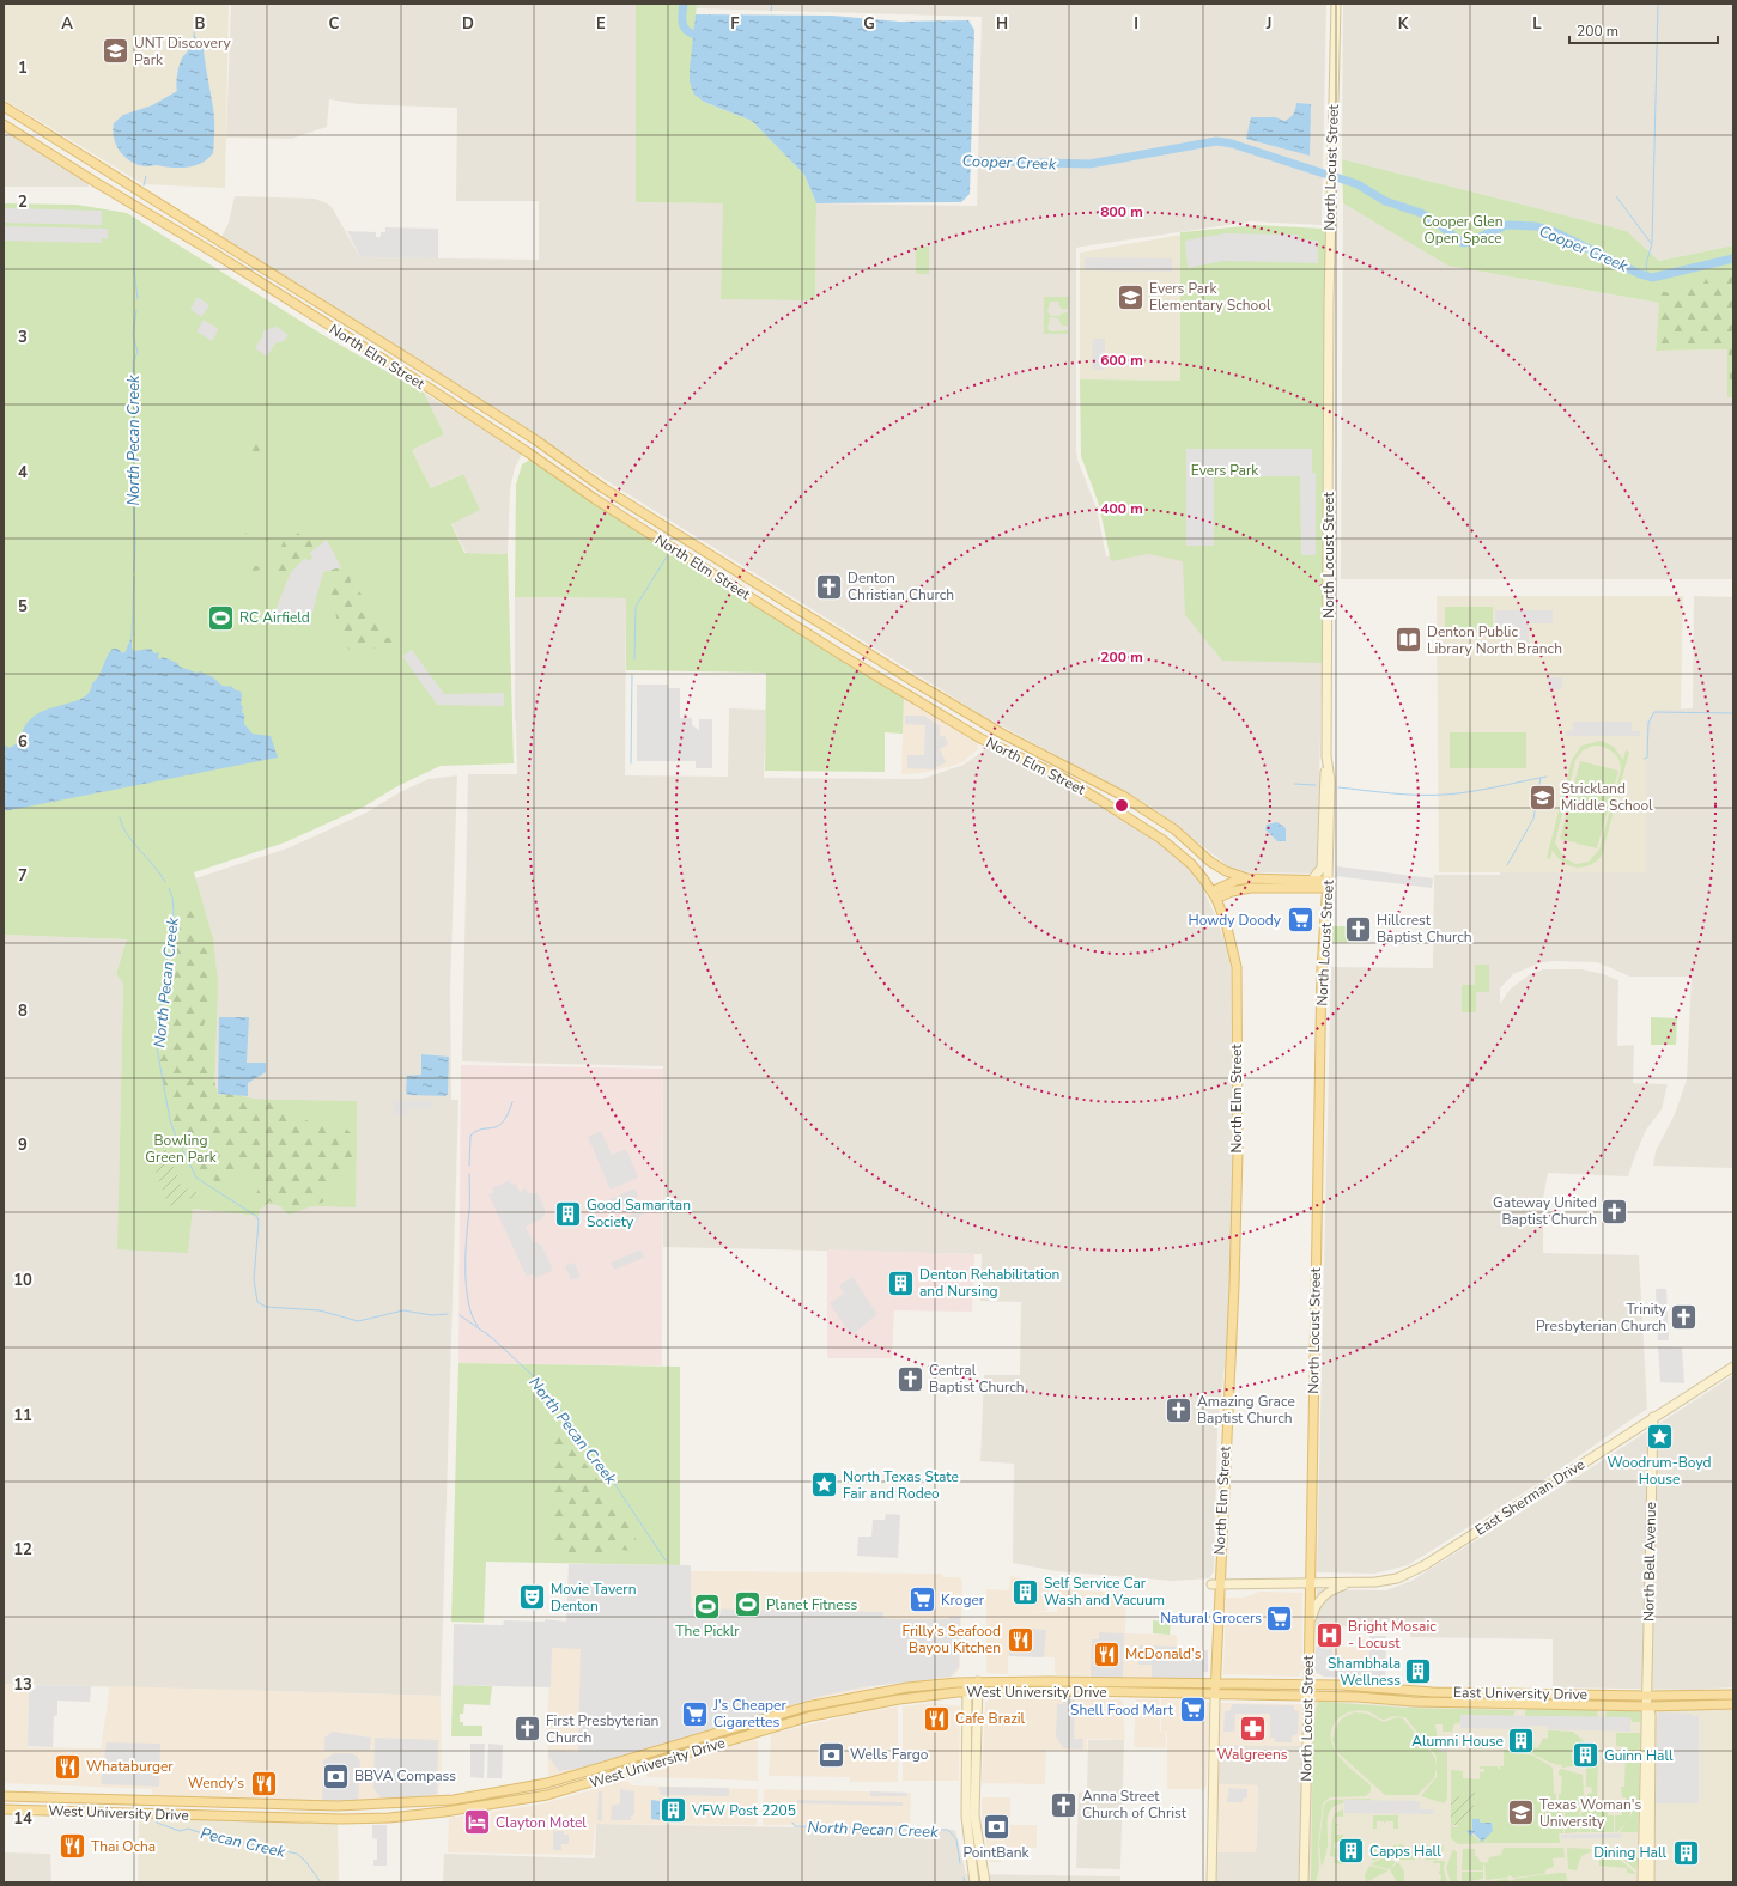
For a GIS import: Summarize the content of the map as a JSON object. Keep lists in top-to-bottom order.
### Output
{
  "streets": {
    "main road": [
      "North Locust Street",
      "North Elm Street",
      "East Sherman Drive",
      "North Bell Avenue",
      "West University Drive",
      "East University Drive"
    ]
  },
  "crossings": [
    ["North Locust Street", "East Sherman Drive"],
    ["North Locust Street", "West University Drive"],
    ["North Locust Street", "East University Drive"],
    ["North Elm Street", "East Sherman Drive"],
    ["North Elm Street", "West University Drive"],
    ["East Sherman Drive", "North Bell Avenue"],
    ["North Bell Avenue", "East University Drive"],
    ["West University Drive", "East University Drive"]
  ],
  "water": ["Cooper Creek", "North Pecan Creek", "Pecan Creek"],
  "parks": ["Cooper Glen Open Space", "Evers Park", "Bowling Green Park"],
  "places": {
    "school or university": [
      "UNT Discovery Park",
      "Evers Park Elementary School",
      "Strickland Middle School",
      "Texas Woman's University"
    ],
    "church": [
      "Denton Christian Church",
      "Hillcrest Baptist Church",
      "Gateway United Baptist Church",
      "Trinity Presbyterian Church",
      "Central Baptist Church",
      "Amazing Grace Baptist Church",
      "First Presbyterian Church",
      "Anna Street Church of Christ"
    ],
    "sports": ["RC Airfield", "Planet Fitness", "The Picklr"],
    "library": ["Denton Public Library North Branch"],
    "supermarket": [
      "Howdy Doody",
      "Kroger",
      "Natural Grocers",
      "Shell Food Mart",
      "J's Cheaper Cigarettes"
    ],
    "building": [
      "Good Samaritan Society",
      "Denton Rehabilitation and Nursing",
      "Self Service Car Wash and Vacuum",
      "Shambhala Wellness",
      "Alumni House",
      "Guinn Hall",
      "VFW Post 2205",
      "Capps Hall",
      "Dining Hall"
    ],
    "place": ["Woodrum-Boyd House", "North Texas State Fair and Rodeo"],
    "theatre": ["Movie Tavern Denton"],
    "hospital": ["Bright Mosaic - Locust"],
    "restaurant": [
      "Frilly's Seafood Bayou Kitchen",
      "McDonald's",
      "Cafe Brazil",
      "Whataburger",
      "Wendy's",
      "Thai Ocha"
    ],
    "pharmacy": ["Walgreens"],
    "bank": ["Wells Fargo", "BBVA Compass", "PointBank"],
    "hotel": ["Clayton Motel"]
  },
  "scale_bar": "200 m",
  "grid": {
    "columns": [
      "A",
      "B",
      "C",
      "D",
      "E",
      "F",
      "G",
      "H",
      "I",
      "J",
      "K",
      "L"
    ],
    "rows": [
      "1",
      "2",
      "3",
      "4",
      "5",
      "6",
      "7",
      "8",
      "9",
      "10",
      "11",
      "12",
      "13",
      "14"
    ]
  },
  "rings": [
    "800 m",
    "600 m",
    "400 m",
    "200 m"
  ]
}
